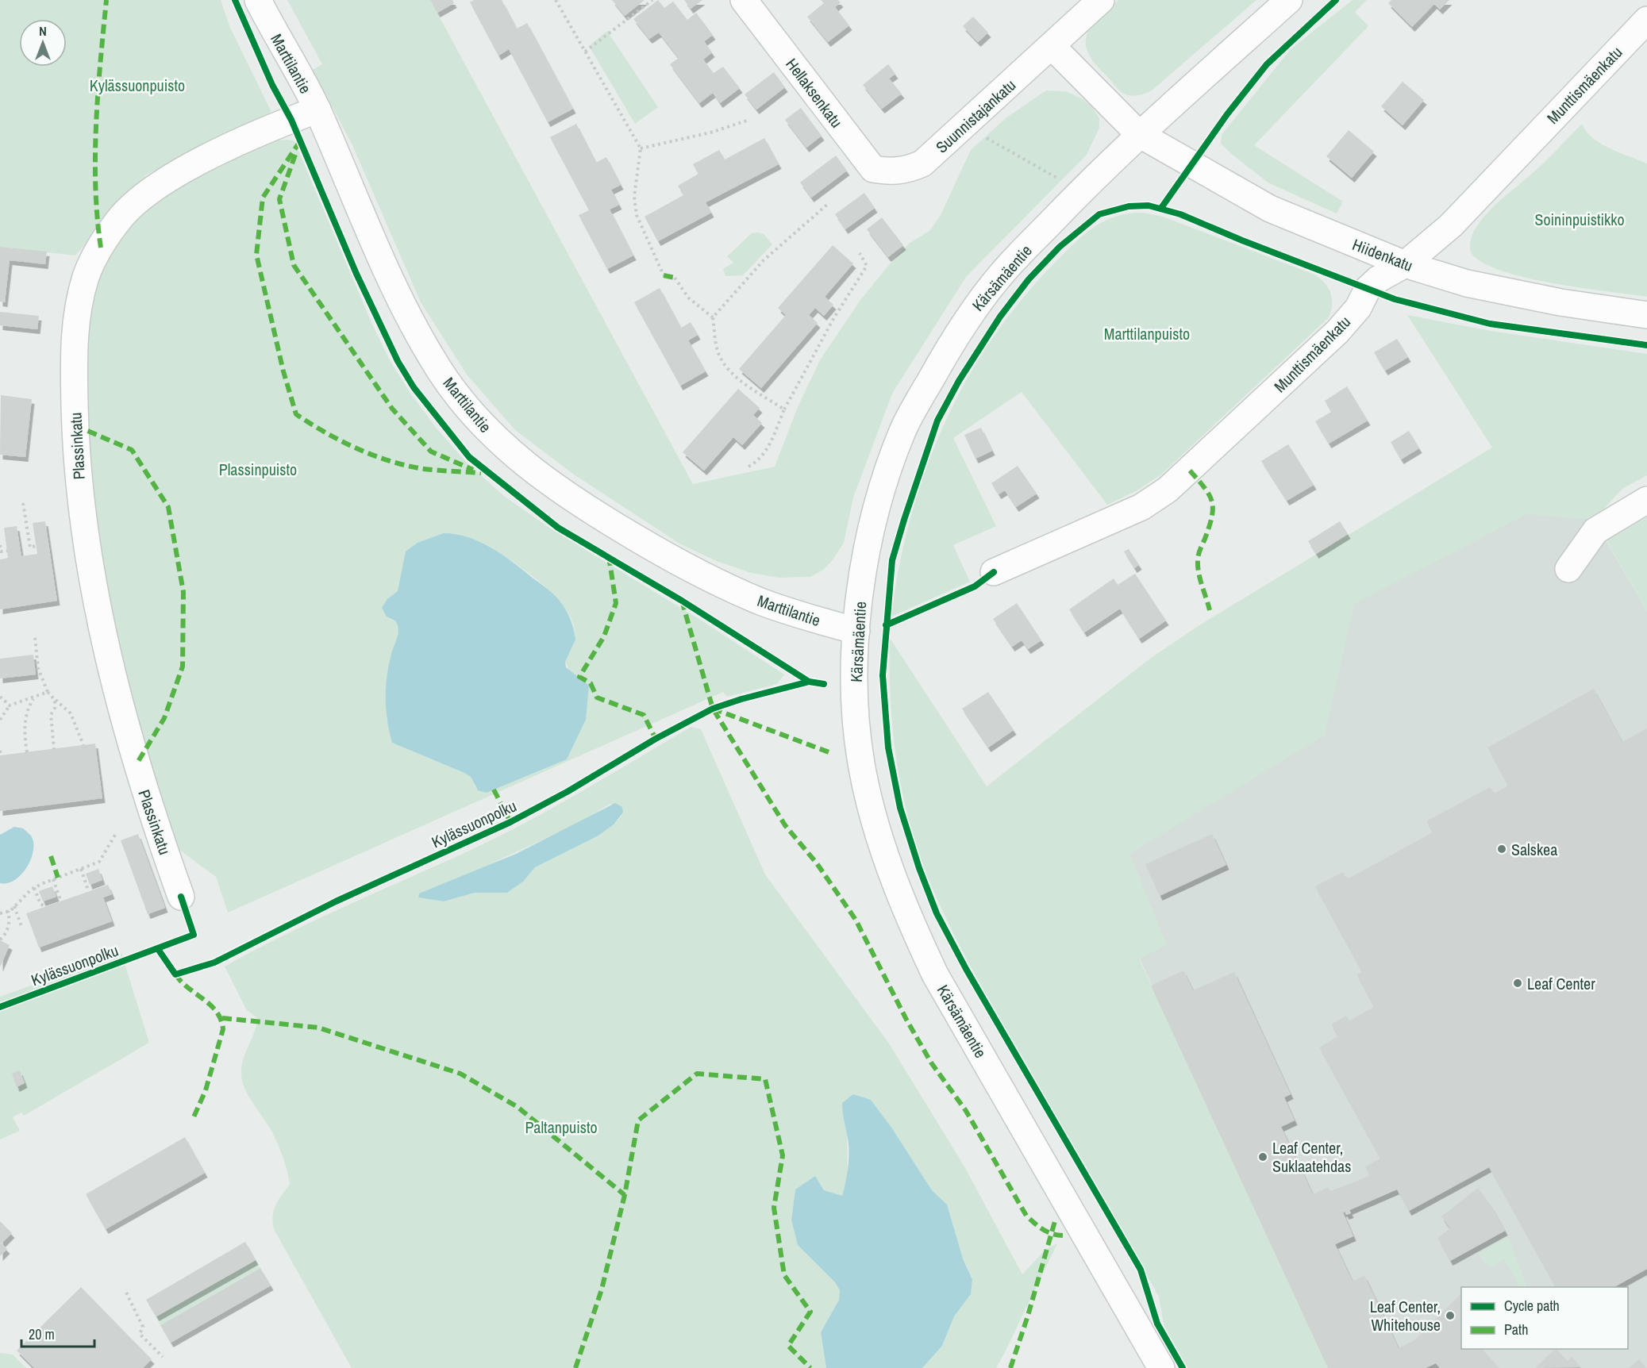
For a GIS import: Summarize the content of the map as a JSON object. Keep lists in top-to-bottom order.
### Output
{
  "streets": {
    "street": [
      "Marttilantie",
      "Munttismäenkatu",
      "Hellaksenkatu",
      "Suunnistajankatu",
      "Hiidenkatu",
      "Kärsämäentie",
      "Plassinkatu"
    ],
    "cycle path": ["Kylässuonpolku"]
  },
  "crossings": [
    ["Marttilantie", "Kärsämäentie"],
    ["Marttilantie", "Plassinkatu"],
    ["Munttismäenkatu", "Hiidenkatu"],
    ["Hellaksenkatu", "Suunnistajankatu"],
    ["Hiidenkatu", "Kärsämäentie"]
  ],
  "parks": [
    "Kylässuonpuisto",
    "Soininpuistikko",
    "Marttilanpuisto",
    "Plassinpuisto",
    "Paltanpuisto"
  ],
  "places": [
    "Salskea",
    "Leaf Center",
    "Leaf Center, Suklaatehdas",
    "Leaf Center, Whitehouse"
  ],
  "legend": ["Cycle path", "Path"],
  "scale_bar": "20 m",
  "north": "top"
}
